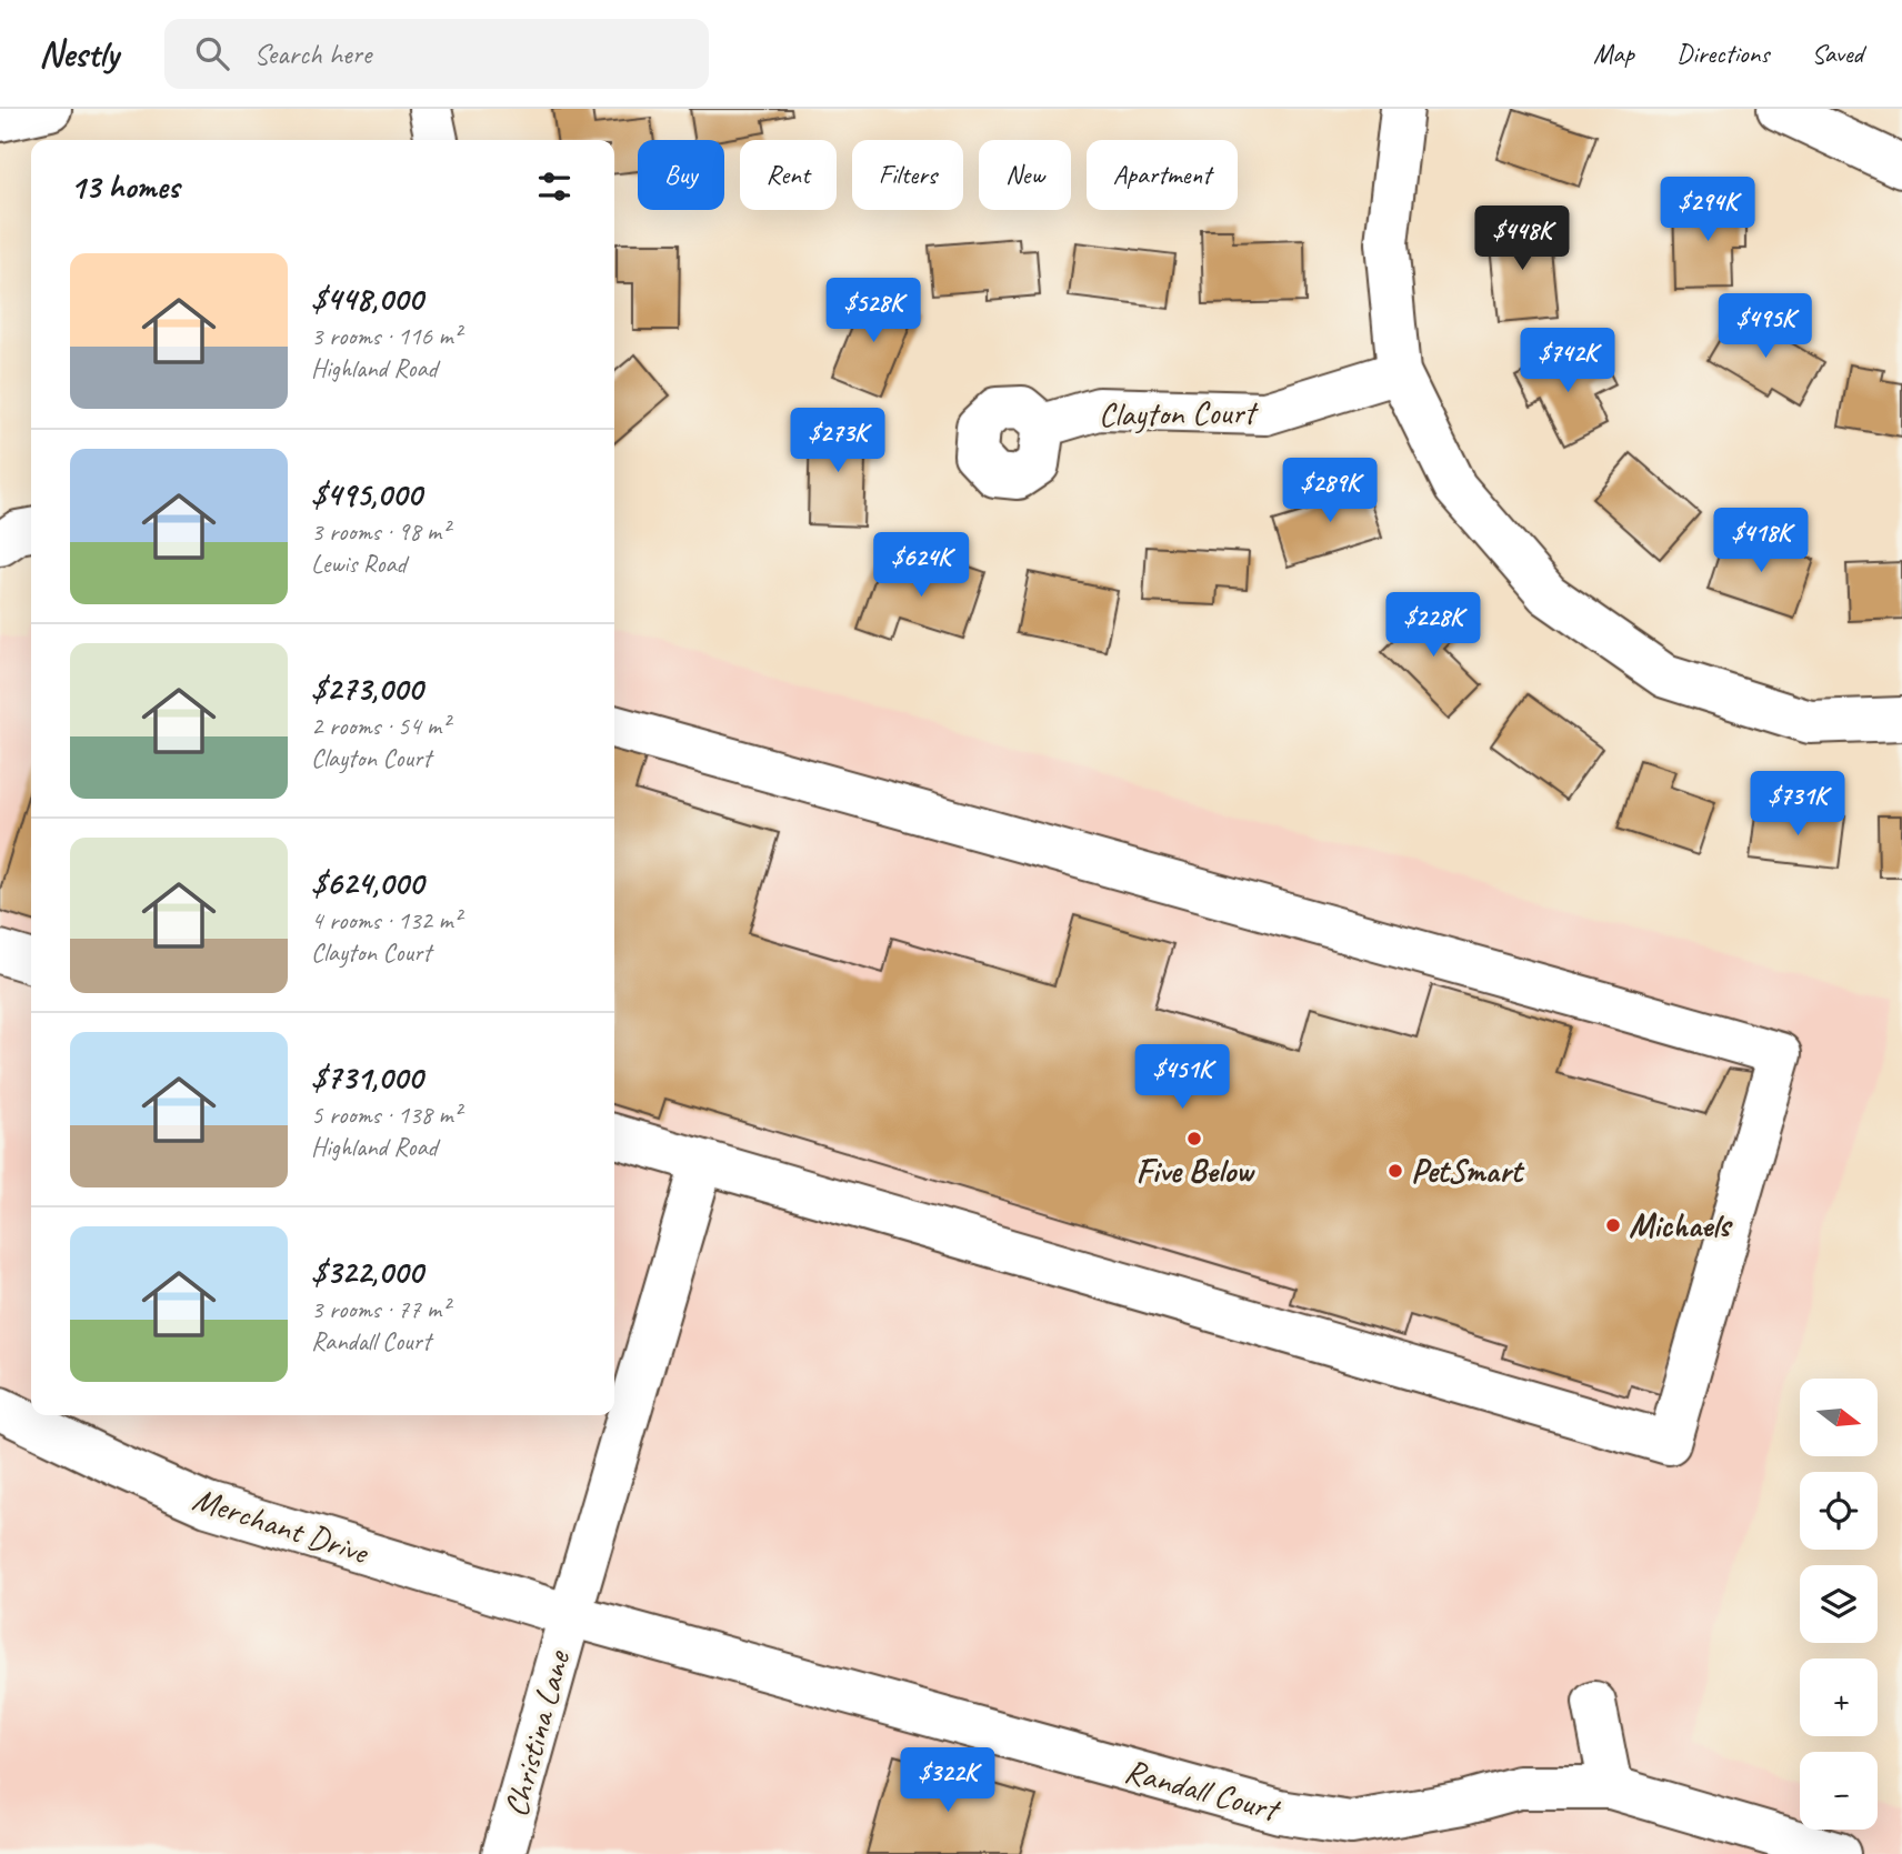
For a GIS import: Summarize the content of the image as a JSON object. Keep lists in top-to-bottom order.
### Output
{
  "streets": {
    "street": [
      "Clayton Court",
      "Merchant Drive",
      "Christina Lane",
      "Randall Court"
    ]
  },
  "crossings": [
    ["Merchant Drive", "Christina Lane"],
    ["Merchant Drive", "Randall Court"],
    ["Christina Lane", "Randall Court"]
  ],
  "places": ["Five Below", "PetSmart", "Michaels"],
  "north": "right",
  "page": {
    "header": "Nestly",
    "search": "Search here",
    "nav": ["Map", "Directions", "Saved"],
    "chip": [
      "Buy",
      "Rent",
      "Filters",
      "New",
      "Apartment"
    ],
    "heading": "13 homes",
    "price": [
      "$294K",
      "$448K",
      "$528K",
      "$495K",
      "$742K",
      "$273K",
      "$289K",
      "$418K",
      "$624K",
      "$228K",
      "$731K",
      "$451K",
      "$322K"
    ],
    "list": [
      {
        "name": "$448,000",
        "note": "3 rooms · 116 m² · Highland Road"
      },
      {
        "name": "$495,000",
        "note": "3 rooms · 98 m² · Lewis Road"
      },
      {
        "name": "$273,000",
        "note": "2 rooms · 54 m² · Clayton Court"
      },
      {
        "name": "$624,000",
        "note": "4 rooms · 132 m² · Clayton Court"
      },
      {
        "name": "$731,000",
        "note": "5 rooms · 138 m² · Highland Road"
      },
      {
        "name": "$322,000",
        "note": "3 rooms · 77 m² · Randall Court"
      }
    ],
    "map_buttons": ["+", "−"]
  }
}
